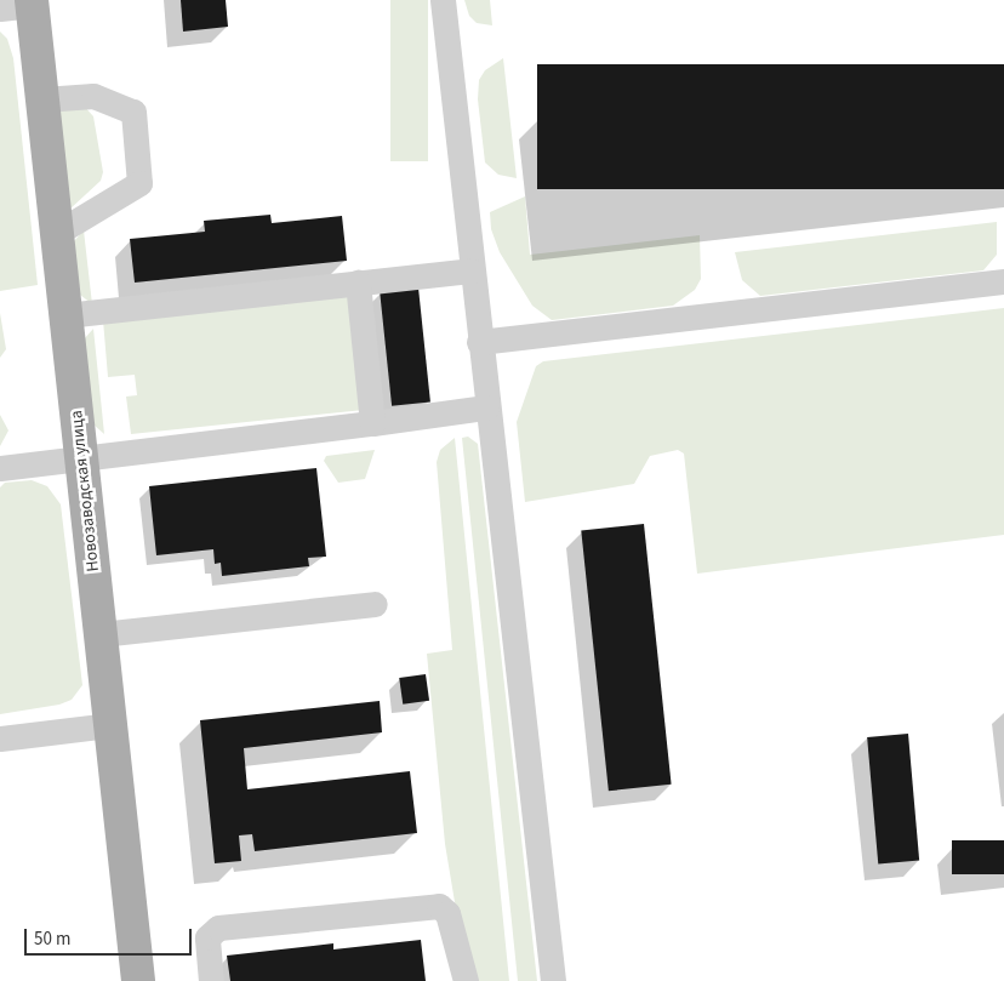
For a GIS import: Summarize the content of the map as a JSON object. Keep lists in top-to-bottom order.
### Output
{
  "streets": {
    "main road": ["Новозаводская улица"]
  },
  "scale_bar": "50 m"
}
